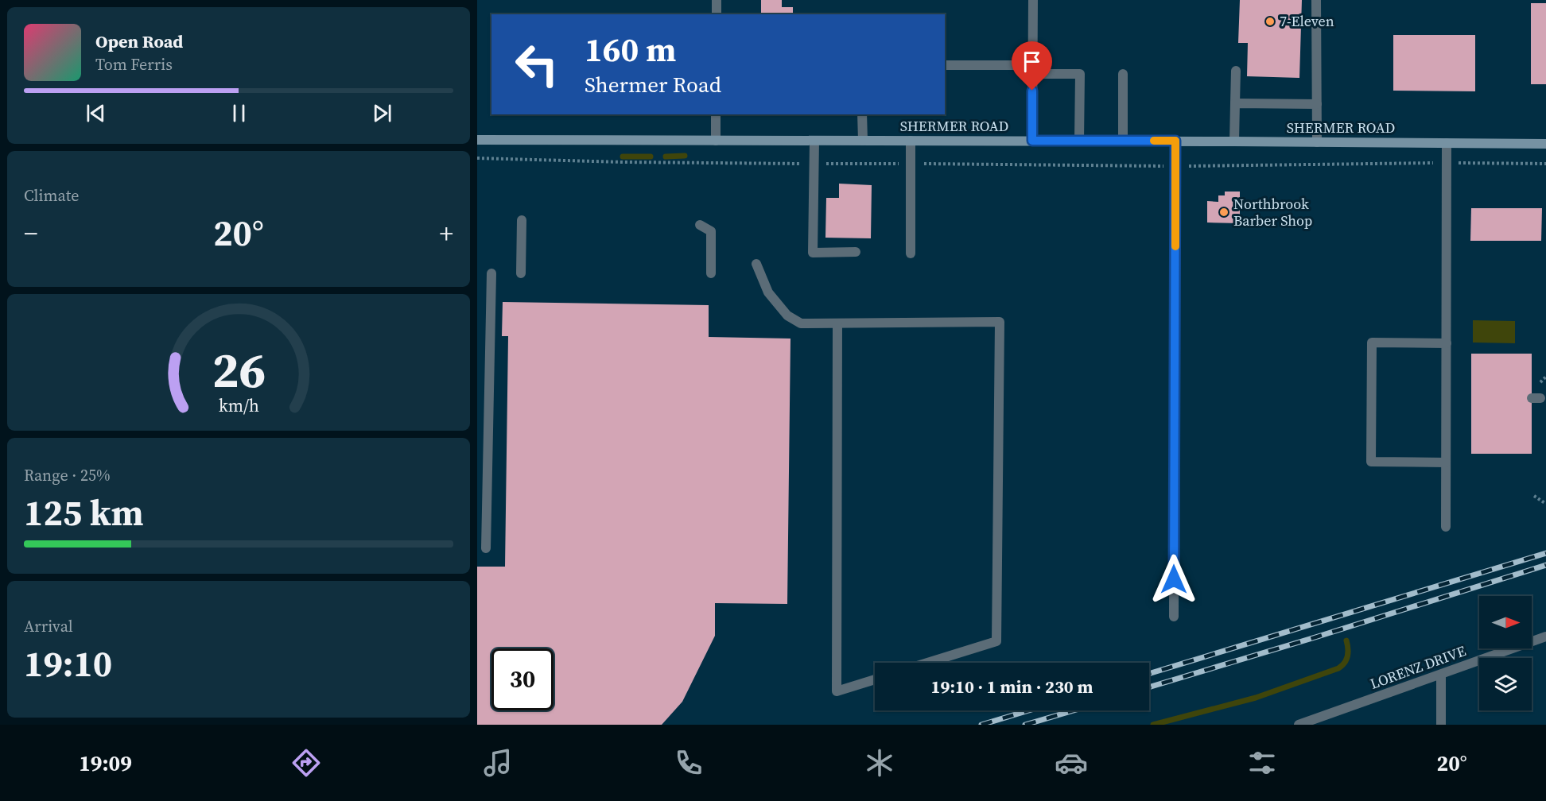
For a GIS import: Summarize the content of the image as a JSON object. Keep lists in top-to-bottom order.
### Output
{
  "streets": {
    "main road": ["SHERMER ROAD"],
    "street": ["LORENZ DRIVE"]
  },
  "places": ["7-Eleven", "Northbrook Barber Shop"],
  "north": "right",
  "page": {
    "turn": ["160 m", "Shermer Road"],
    "song": ["Open Road", "Tom Ferris"],
    "tile": [
      "Climate",
      ["Range · 25%", "125 km"],
      ["Arrival", "19:10"]
    ],
    "heat": ["−", "20°", "+"],
    "limit": "30",
    "trip": "19:10 · 1 min · 230 m",
    "tabs": ["19:09", "20°"],
    "gauge": ["26", "km/h"]
  }
}
